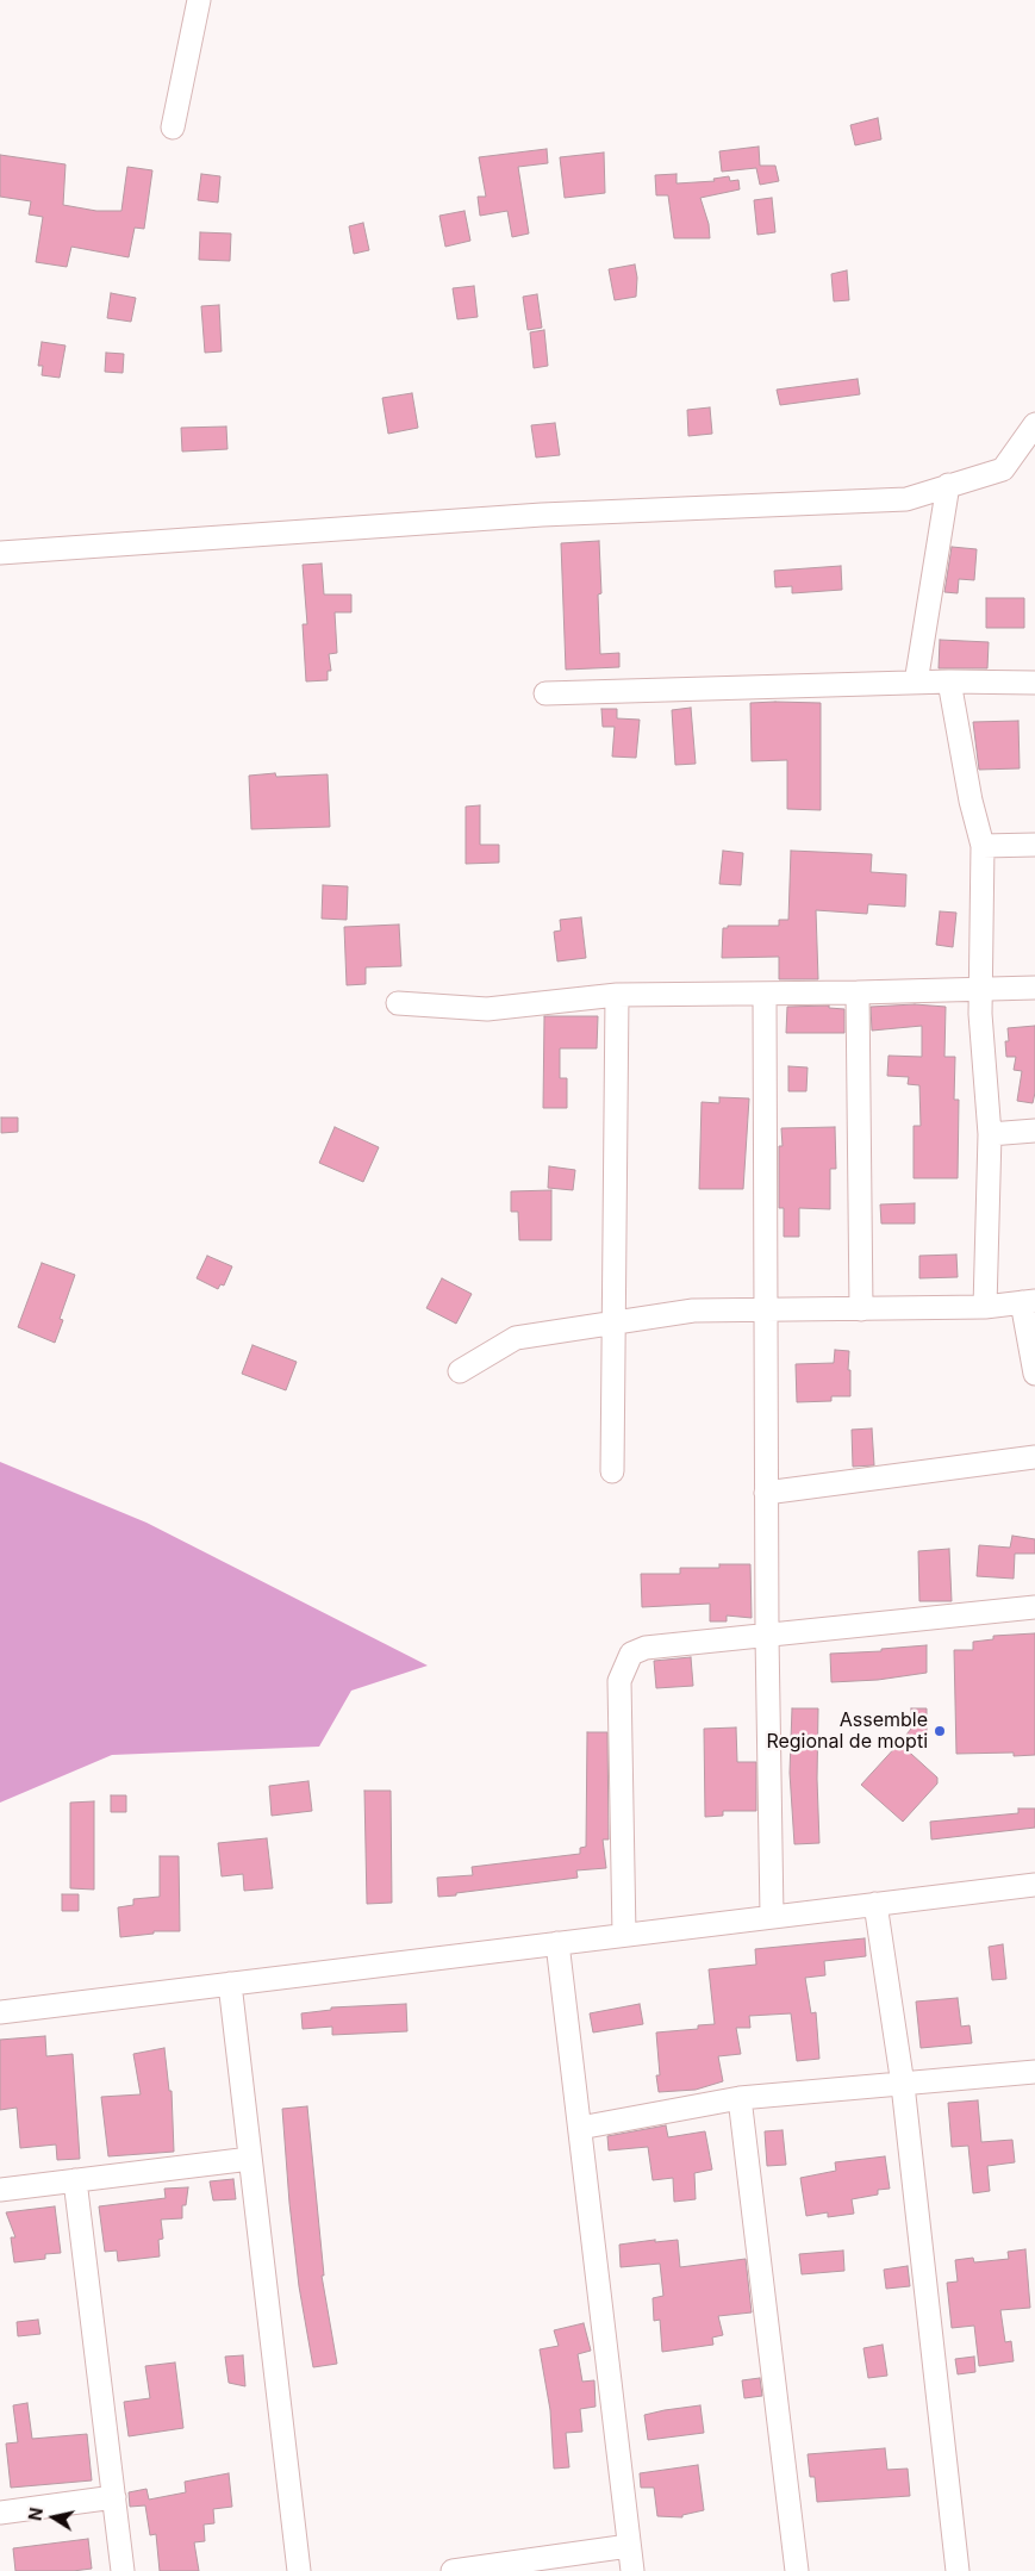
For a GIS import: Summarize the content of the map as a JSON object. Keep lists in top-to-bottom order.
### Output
{
  "places": ["Assemble Regional de mopti"],
  "north": "left"
}
